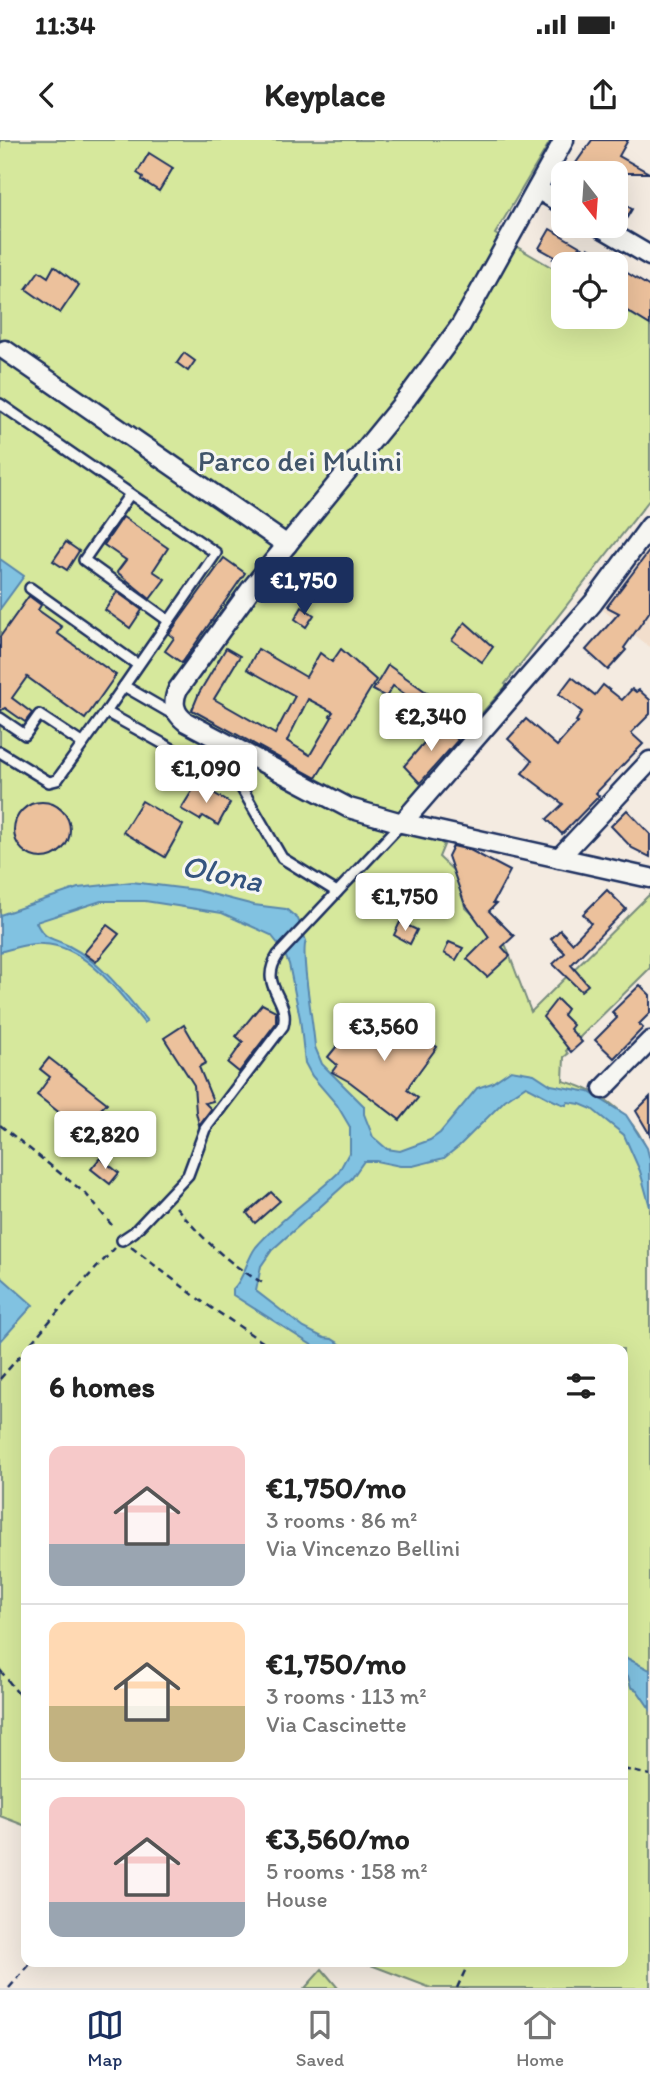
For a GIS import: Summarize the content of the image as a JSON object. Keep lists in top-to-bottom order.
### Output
{
  "water": ["Olona"],
  "parks": ["Parco dei Mulini"],
  "north": "bottom",
  "page": {
    "status": "11:34",
    "header": "Keyplace",
    "price": [
      "€1,750",
      "€2,340",
      "€1,090",
      "€1,750",
      "€3,560",
      "€2,820"
    ],
    "heading": "6 homes",
    "list": [
      {
        "name": "€1,750/mo",
        "note": "3 rooms · 86 m² · Via Vincenzo Bellini"
      },
      {
        "name": "€1,750/mo",
        "note": "3 rooms · 113 m² · Via Cascinette"
      },
      {
        "name": "€3,560/mo",
        "note": "5 rooms · 158 m² · House"
      }
    ],
    "tabs": ["Map", "Saved", "Home"]
  }
}
